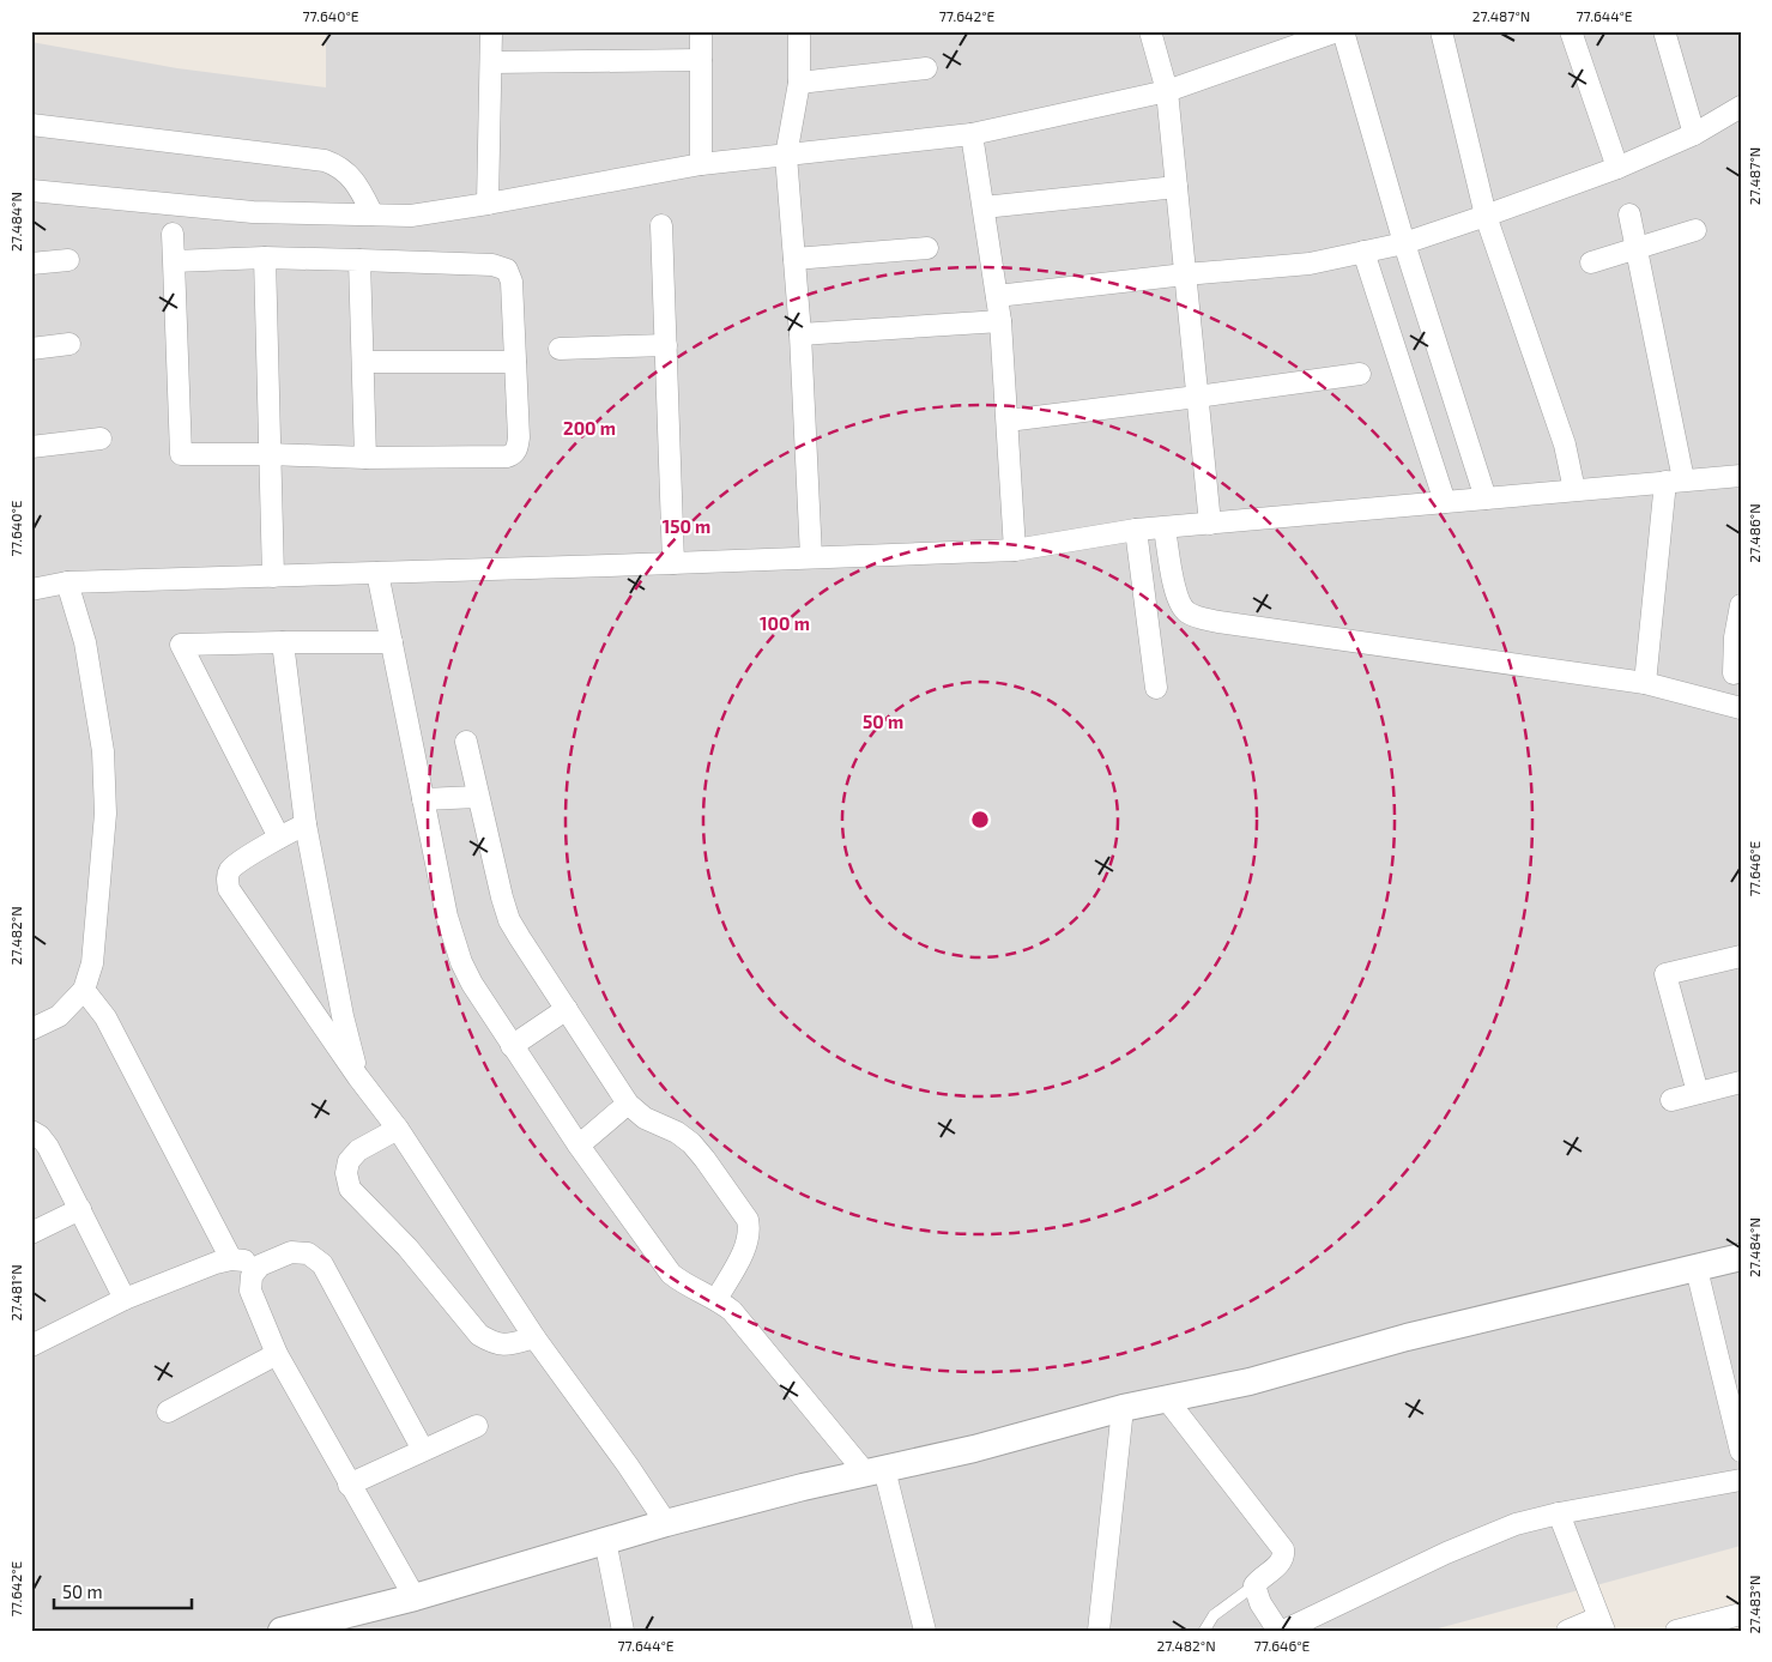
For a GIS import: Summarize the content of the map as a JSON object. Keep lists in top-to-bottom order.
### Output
{
  "scale_bar": "50 m",
  "coordinates": [
    "77.640°E",
    "77.642°E",
    "27.487°N",
    "77.644°E",
    "27.484°N",
    "27.486°N",
    "77.646°E",
    "27.482°N",
    "27.481°N",
    "27.483°N"
  ],
  "rings": [
    "200 m",
    "150 m",
    "100 m",
    "50 m"
  ]
}
